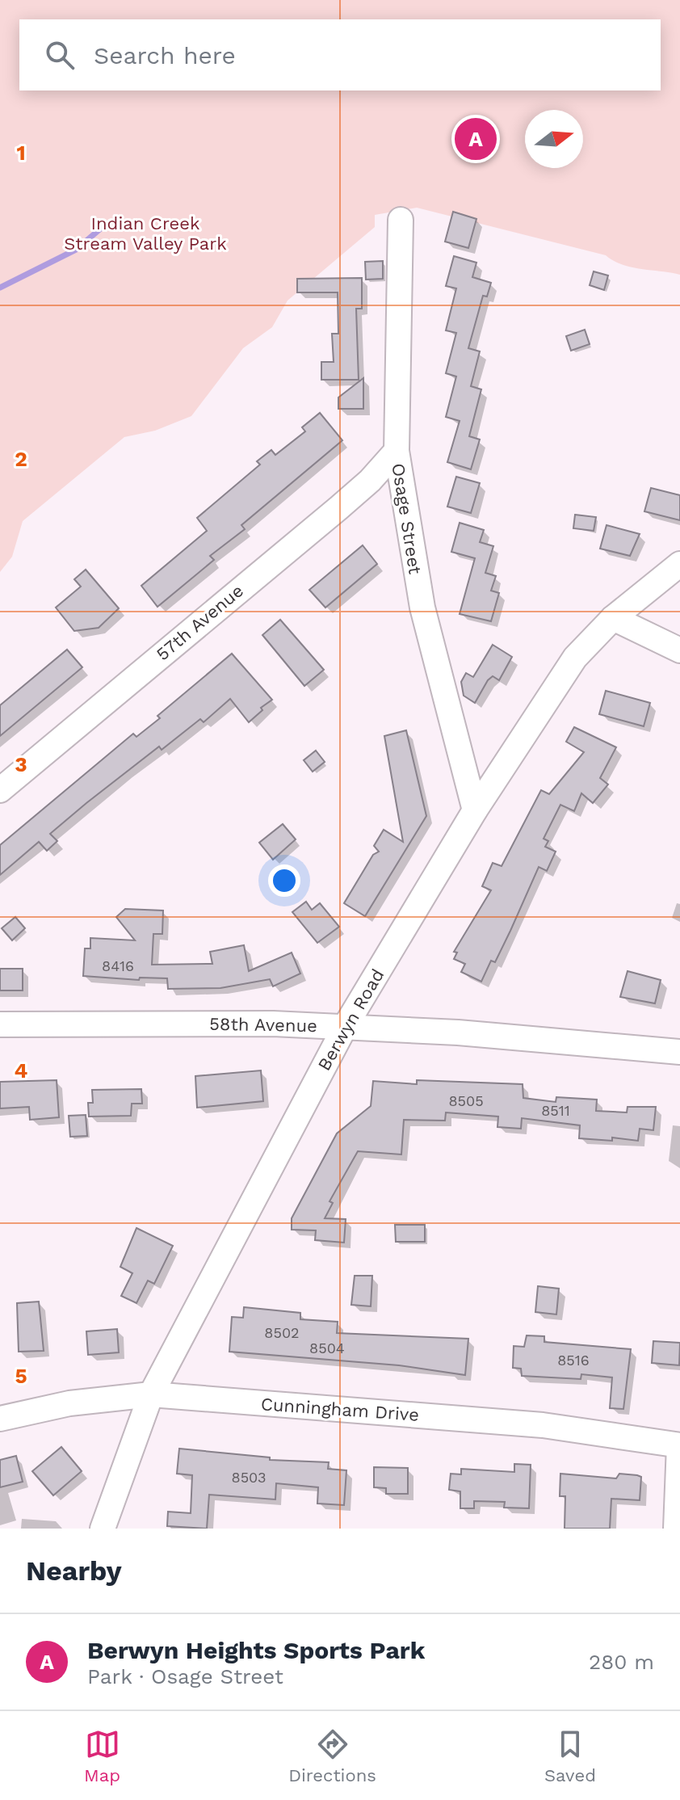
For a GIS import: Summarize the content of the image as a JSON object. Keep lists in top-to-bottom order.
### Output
{
  "streets": {
    "street": [
      "Osage Street",
      "57th Avenue",
      "Berwyn Road",
      "58th Avenue",
      "Cunningham Drive"
    ]
  },
  "crossings": [
    ["Osage Street", "57th Avenue"],
    ["Osage Street", "Berwyn Road"],
    ["Berwyn Road", "58th Avenue"],
    ["Berwyn Road", "Cunningham Drive"]
  ],
  "parks": ["Indian Creek Stream Valley Park"],
  "house_numbers": [
    "8416",
    "8505",
    "8511",
    "8502",
    "8504",
    "8516",
    "8503"
  ],
  "north": "right",
  "page": {
    "search": "Search here",
    "pins": "A",
    "heading": "Nearby",
    "list": [
      {
        "mark": "A",
        "name": "Berwyn Heights Sports Park",
        "note": "Park · Osage Street",
        "value": "280 m"
      }
    ],
    "nav": ["Map", "Directions", "Saved"]
  },
  "grid": {
    "rows": [
      "1",
      "2",
      "3",
      "4",
      "5"
    ]
  }
}
